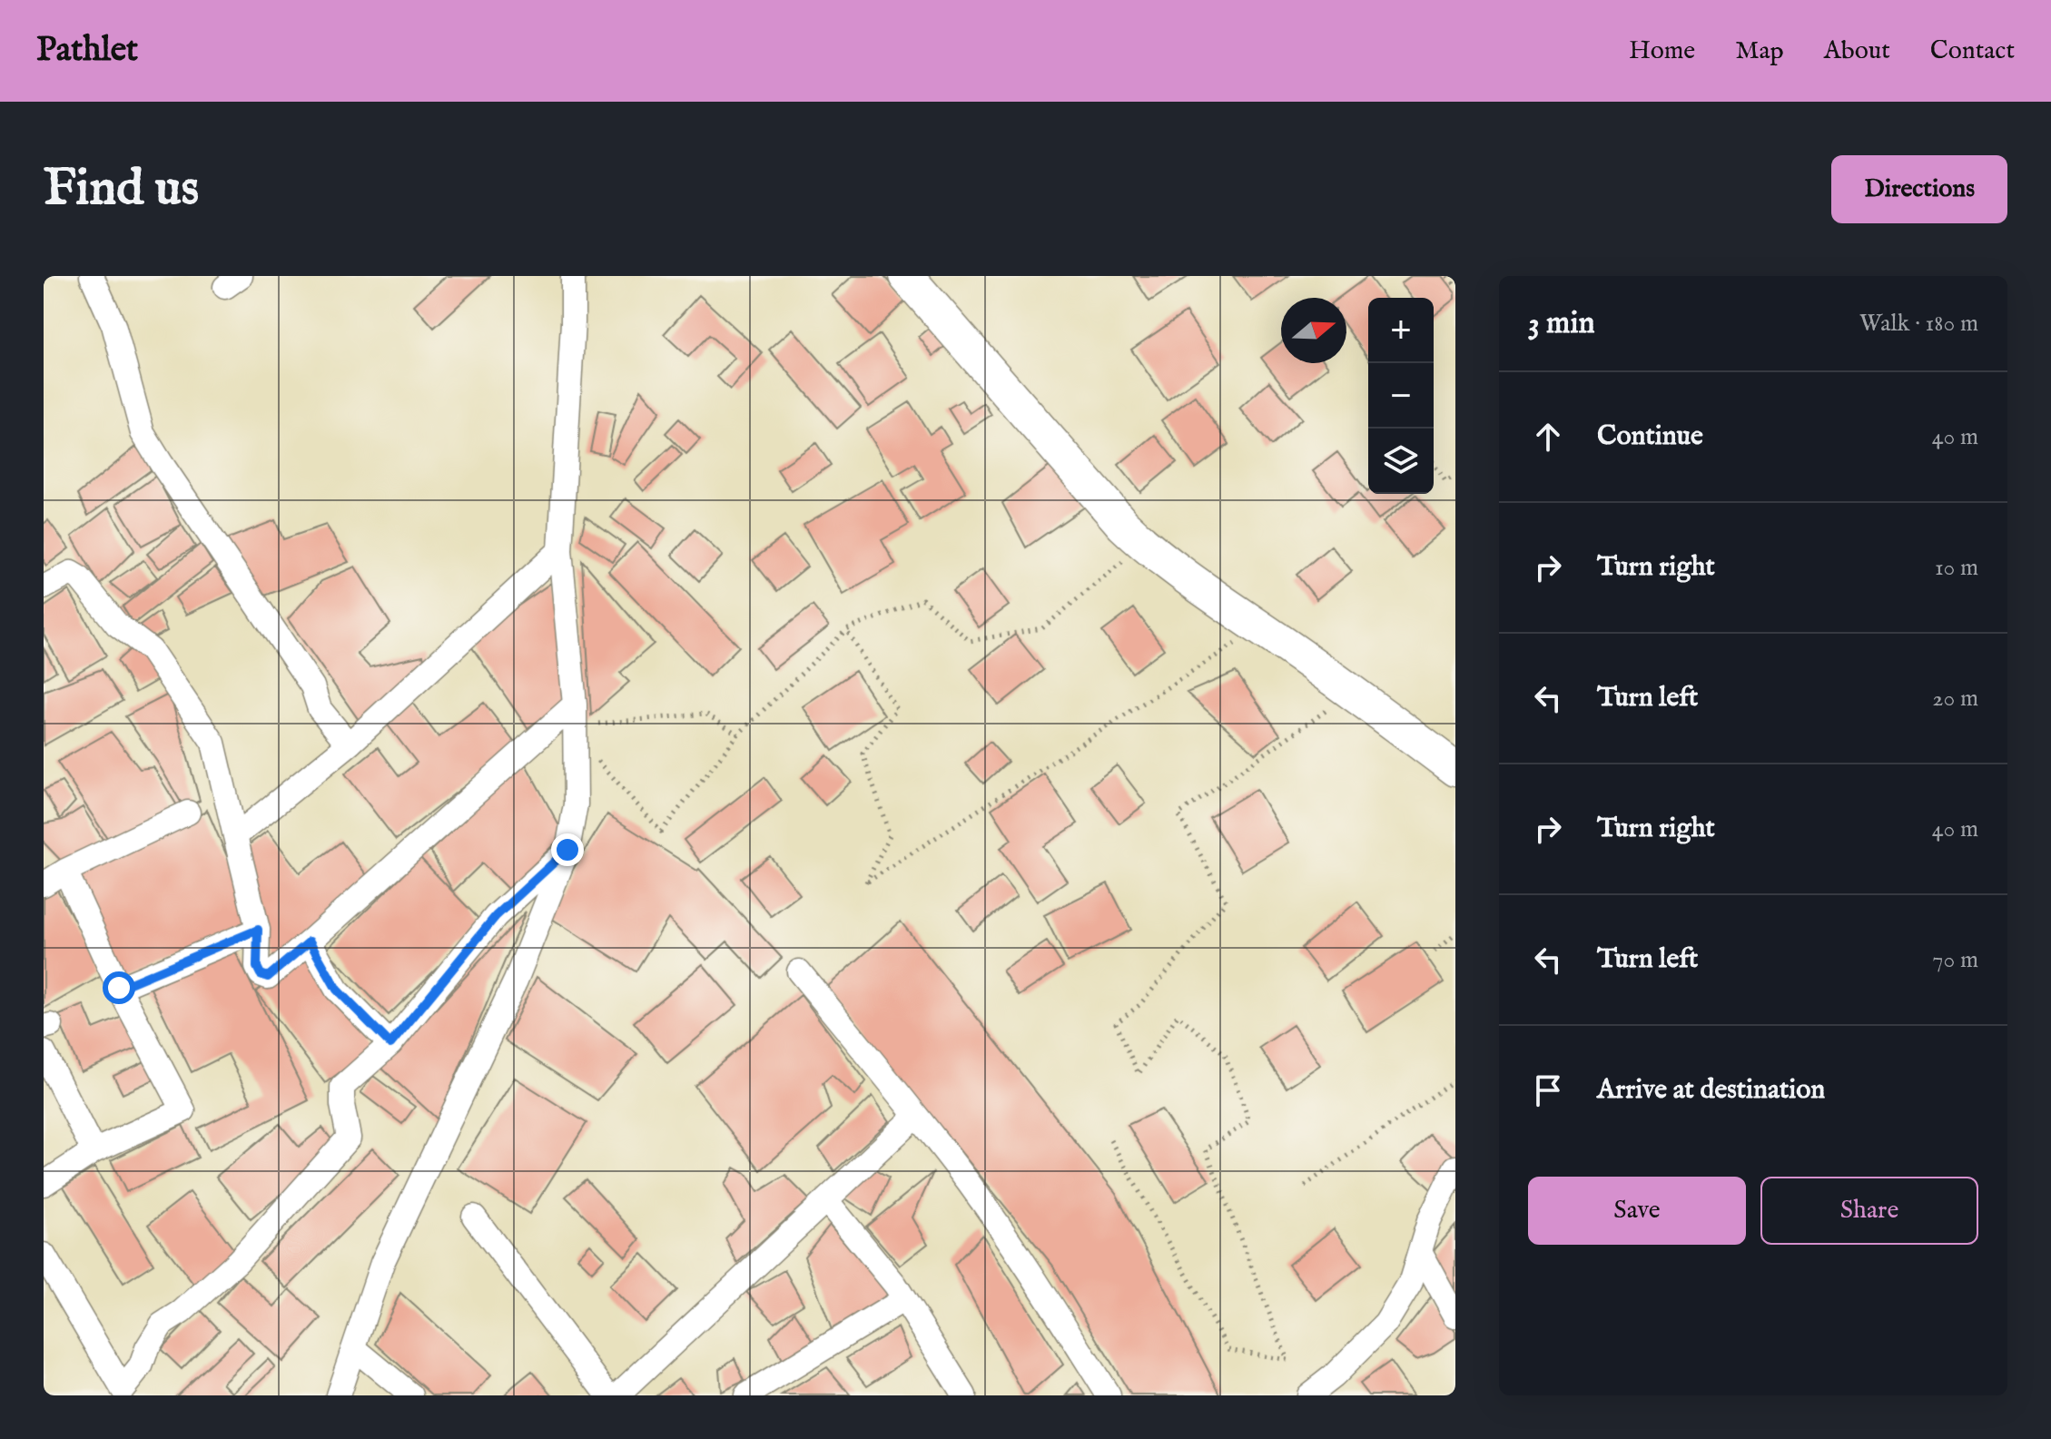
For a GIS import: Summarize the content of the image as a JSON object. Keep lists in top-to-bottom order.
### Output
{
  "north": "right",
  "page": {
    "header": "Pathlet",
    "nav": [
      "Home",
      "Map",
      "About",
      "Contact"
    ],
    "buttons": [
      "Directions",
      ["Save", "Share"]
    ],
    "title": "Find us",
    "heading": ["3 min", "Walk · 180 m"],
    "map_buttons": ["+", "−"],
    "list": [
      ["Continue", "40 m"],
      ["Turn right", "10 m"],
      ["Turn left", "20 m"],
      ["Turn right", "40 m"],
      ["Turn left", "70 m"],
      "Arrive at destination"
    ]
  }
}
